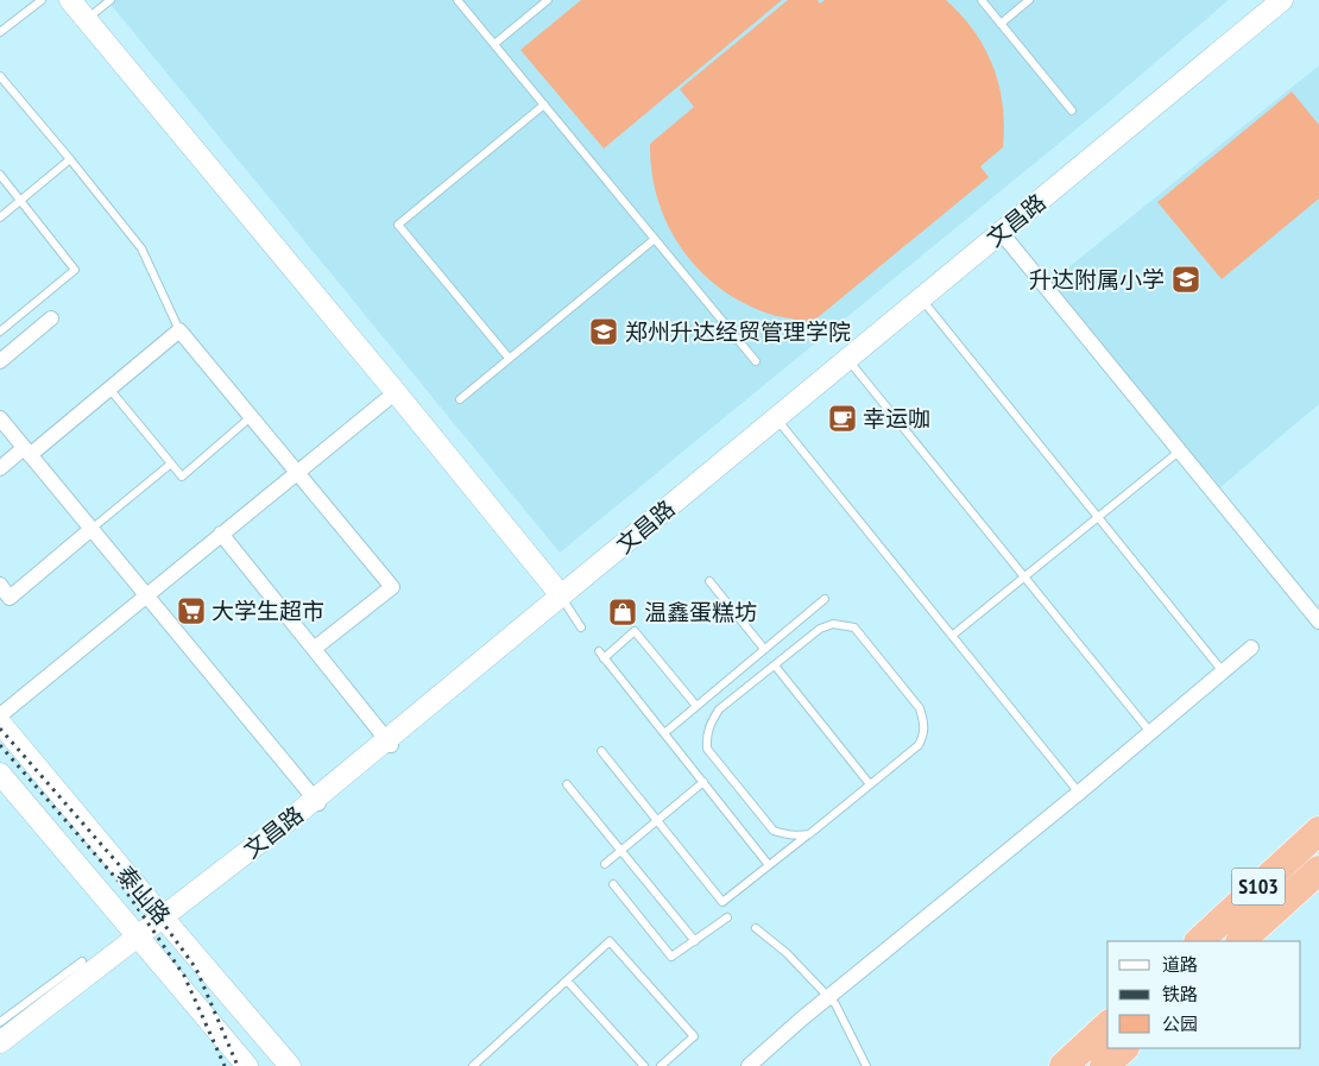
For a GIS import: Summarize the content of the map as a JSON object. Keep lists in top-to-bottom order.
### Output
{
  "streets": {
    "highway": ["S103"],
    "street": ["文昌路", "泰山路"]
  },
  "crossings": [
    ["文昌路", "泰山路"]
  ],
  "places": {
    "school or university": ["升达附属小学", "郑州升达经贸管理学院"],
    "cafe": ["幸运咖"],
    "supermarket": ["大学生超市"],
    "shop": ["温鑫蛋糕坊"]
  },
  "legend": ["道路", "铁路", "公园"]
}
